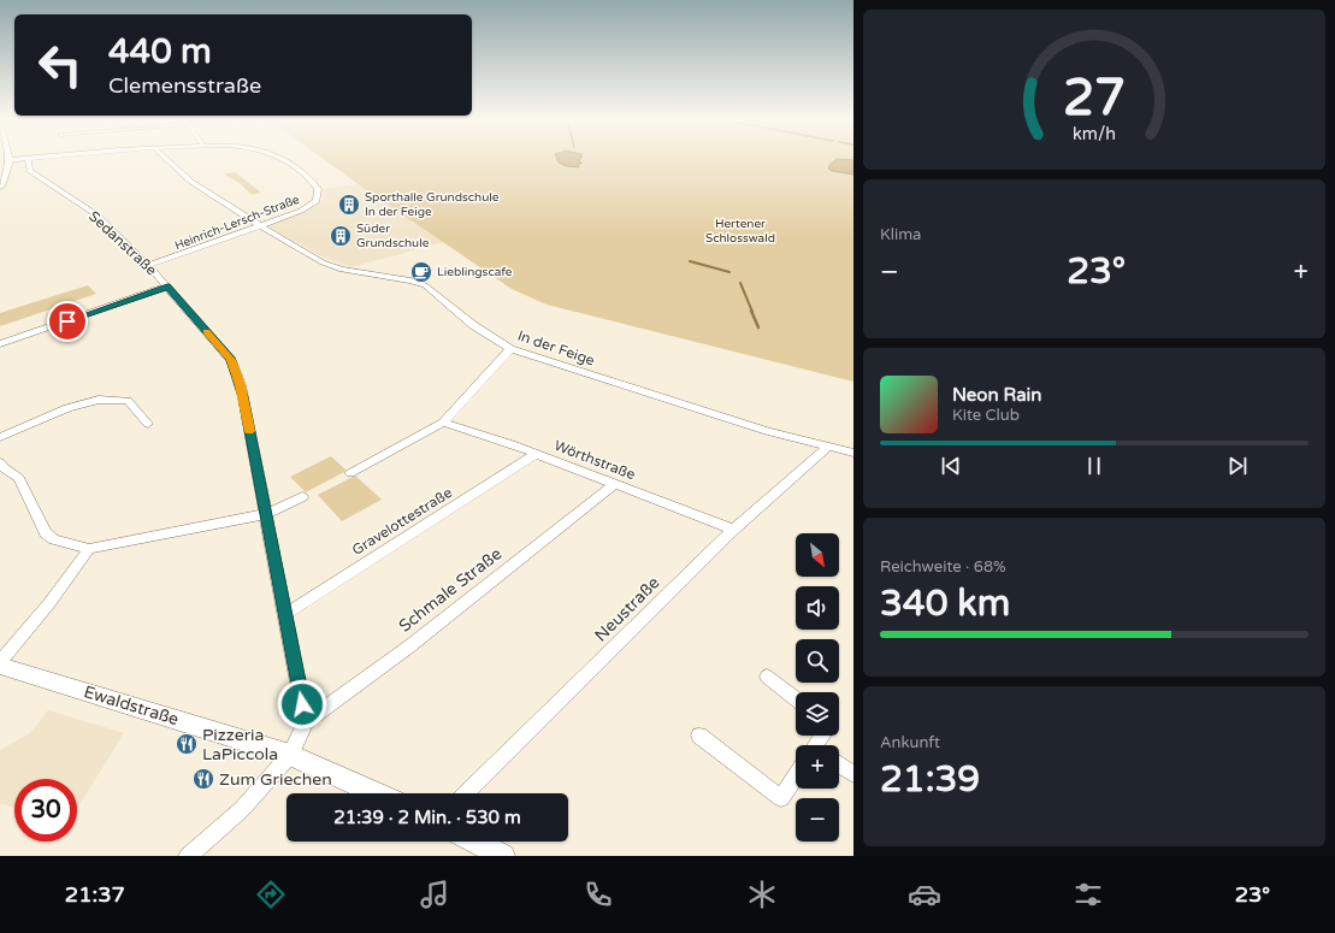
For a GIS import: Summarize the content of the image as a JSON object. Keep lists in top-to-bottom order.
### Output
{
  "streets": {
    "main road": ["Ewaldstraße"],
    "street": [
      "Heinrich-Lersch-Straße",
      "Sedanstraße",
      "In der Feige",
      "Wörthstraße",
      "Gravelottestraße",
      "Schmale Straße",
      "Neustraße"
    ]
  },
  "crossings": [
    ["Heinrich-Lersch-Straße", "Sedanstraße"],
    ["Heinrich-Lersch-Straße", "In der Feige"],
    ["Sedanstraße", "Gravelottestraße"],
    ["Sedanstraße", "Schmale Straße"],
    ["In der Feige", "Neustraße"],
    ["Wörthstraße", "Gravelottestraße"],
    ["Wörthstraße", "Schmale Straße"],
    ["Wörthstraße", "Neustraße"]
  ],
  "parks": ["Hertener Schlosswald"],
  "places": {
    "building": ["Sporthalle Grundschule In der Feige", "Süder Grundschule"],
    "cafe": ["Lieblingscafe"],
    "restaurant": ["Pizzeria LaPiccola", "Zum Griechen"]
  },
  "north": "bottom right",
  "page": {
    "turn": ["440 m", "Clemensstraße"],
    "tile": [
      "Klima",
      ["Reichweite · 68%", "340 km"],
      ["Ankunft", "21:39"]
    ],
    "heat": ["−", "23°", "+"],
    "song": ["Neon Rain", "Kite Club"],
    "map_buttons": ["+", "−"],
    "limit": "30",
    "trip": "21:39 · 2 Min. · 530 m",
    "tabs": ["21:37", "23°"],
    "gauge": ["27", "km/h"]
  }
}
